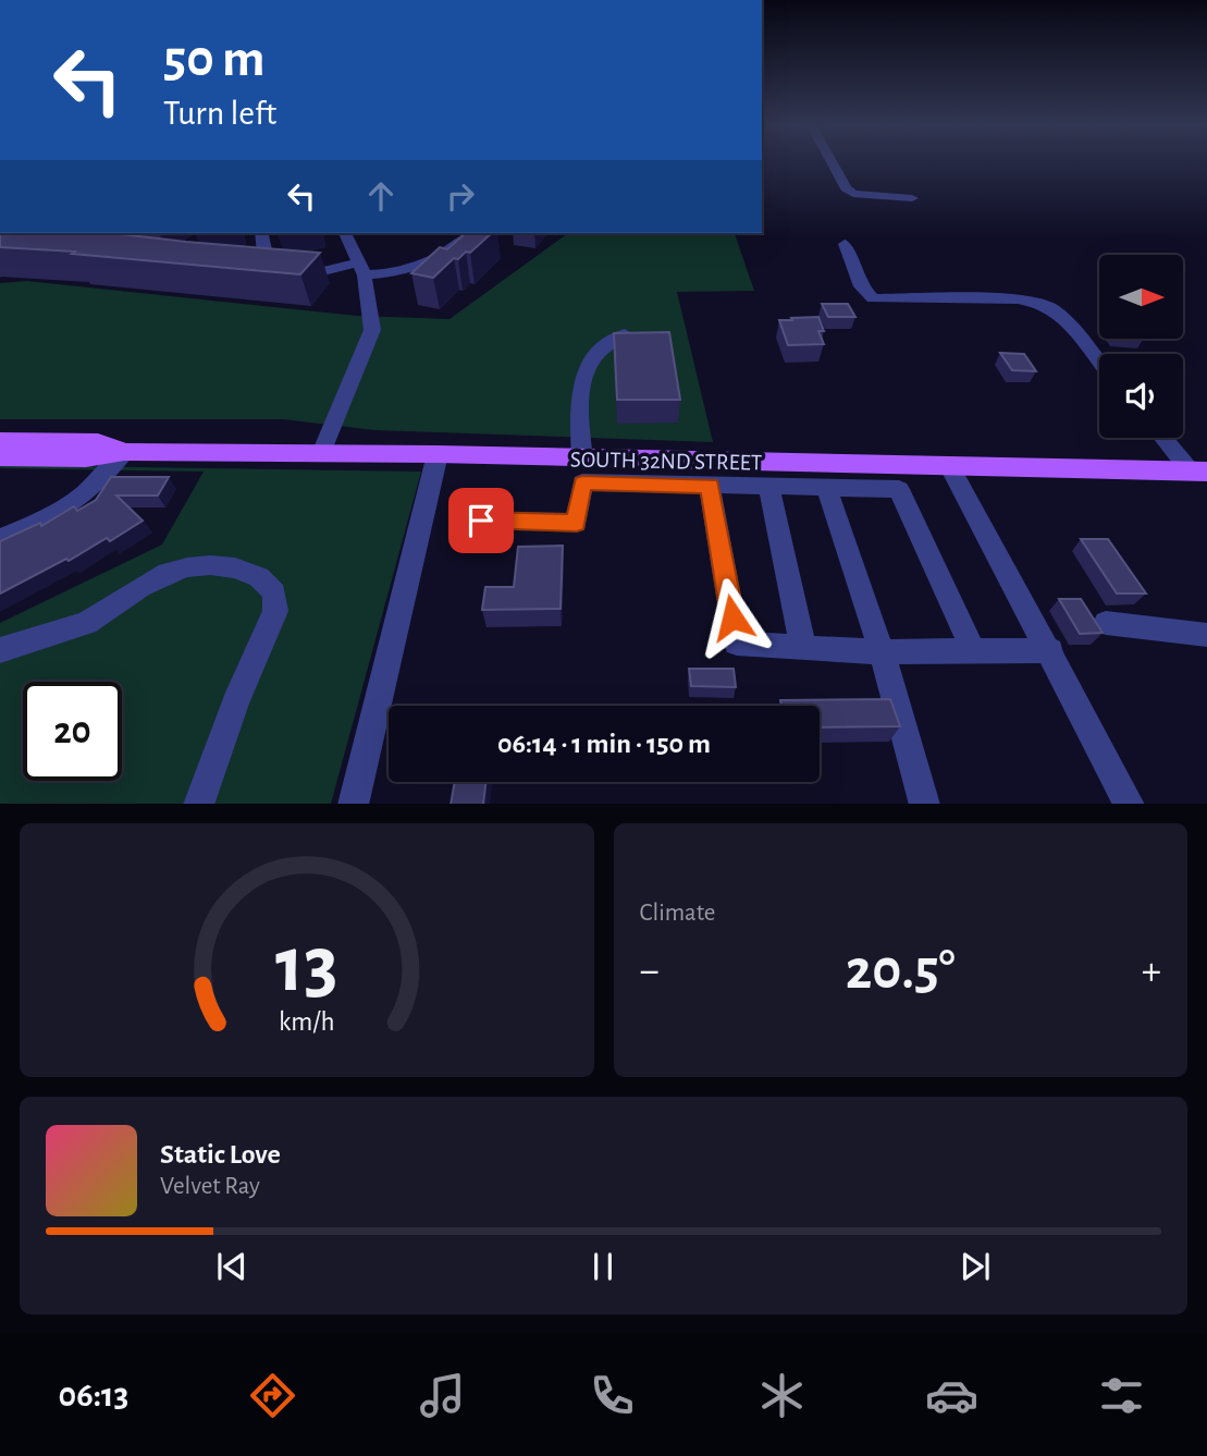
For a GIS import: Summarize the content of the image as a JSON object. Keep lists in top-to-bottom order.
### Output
{
  "streets": {
    "main road": ["SOUTH 32ND STREET"]
  },
  "north": "right",
  "page": {
    "turn": ["50 m", "Turn left"],
    "limit": "20",
    "trip": "06:14 · 1 min · 150 m",
    "tile": "Climate",
    "heat": ["−", "20.5°", "+"],
    "song": ["Static Love", "Velvet Ray"],
    "tabs": "06:13",
    "gauge": ["13", "km/h"]
  }
}
